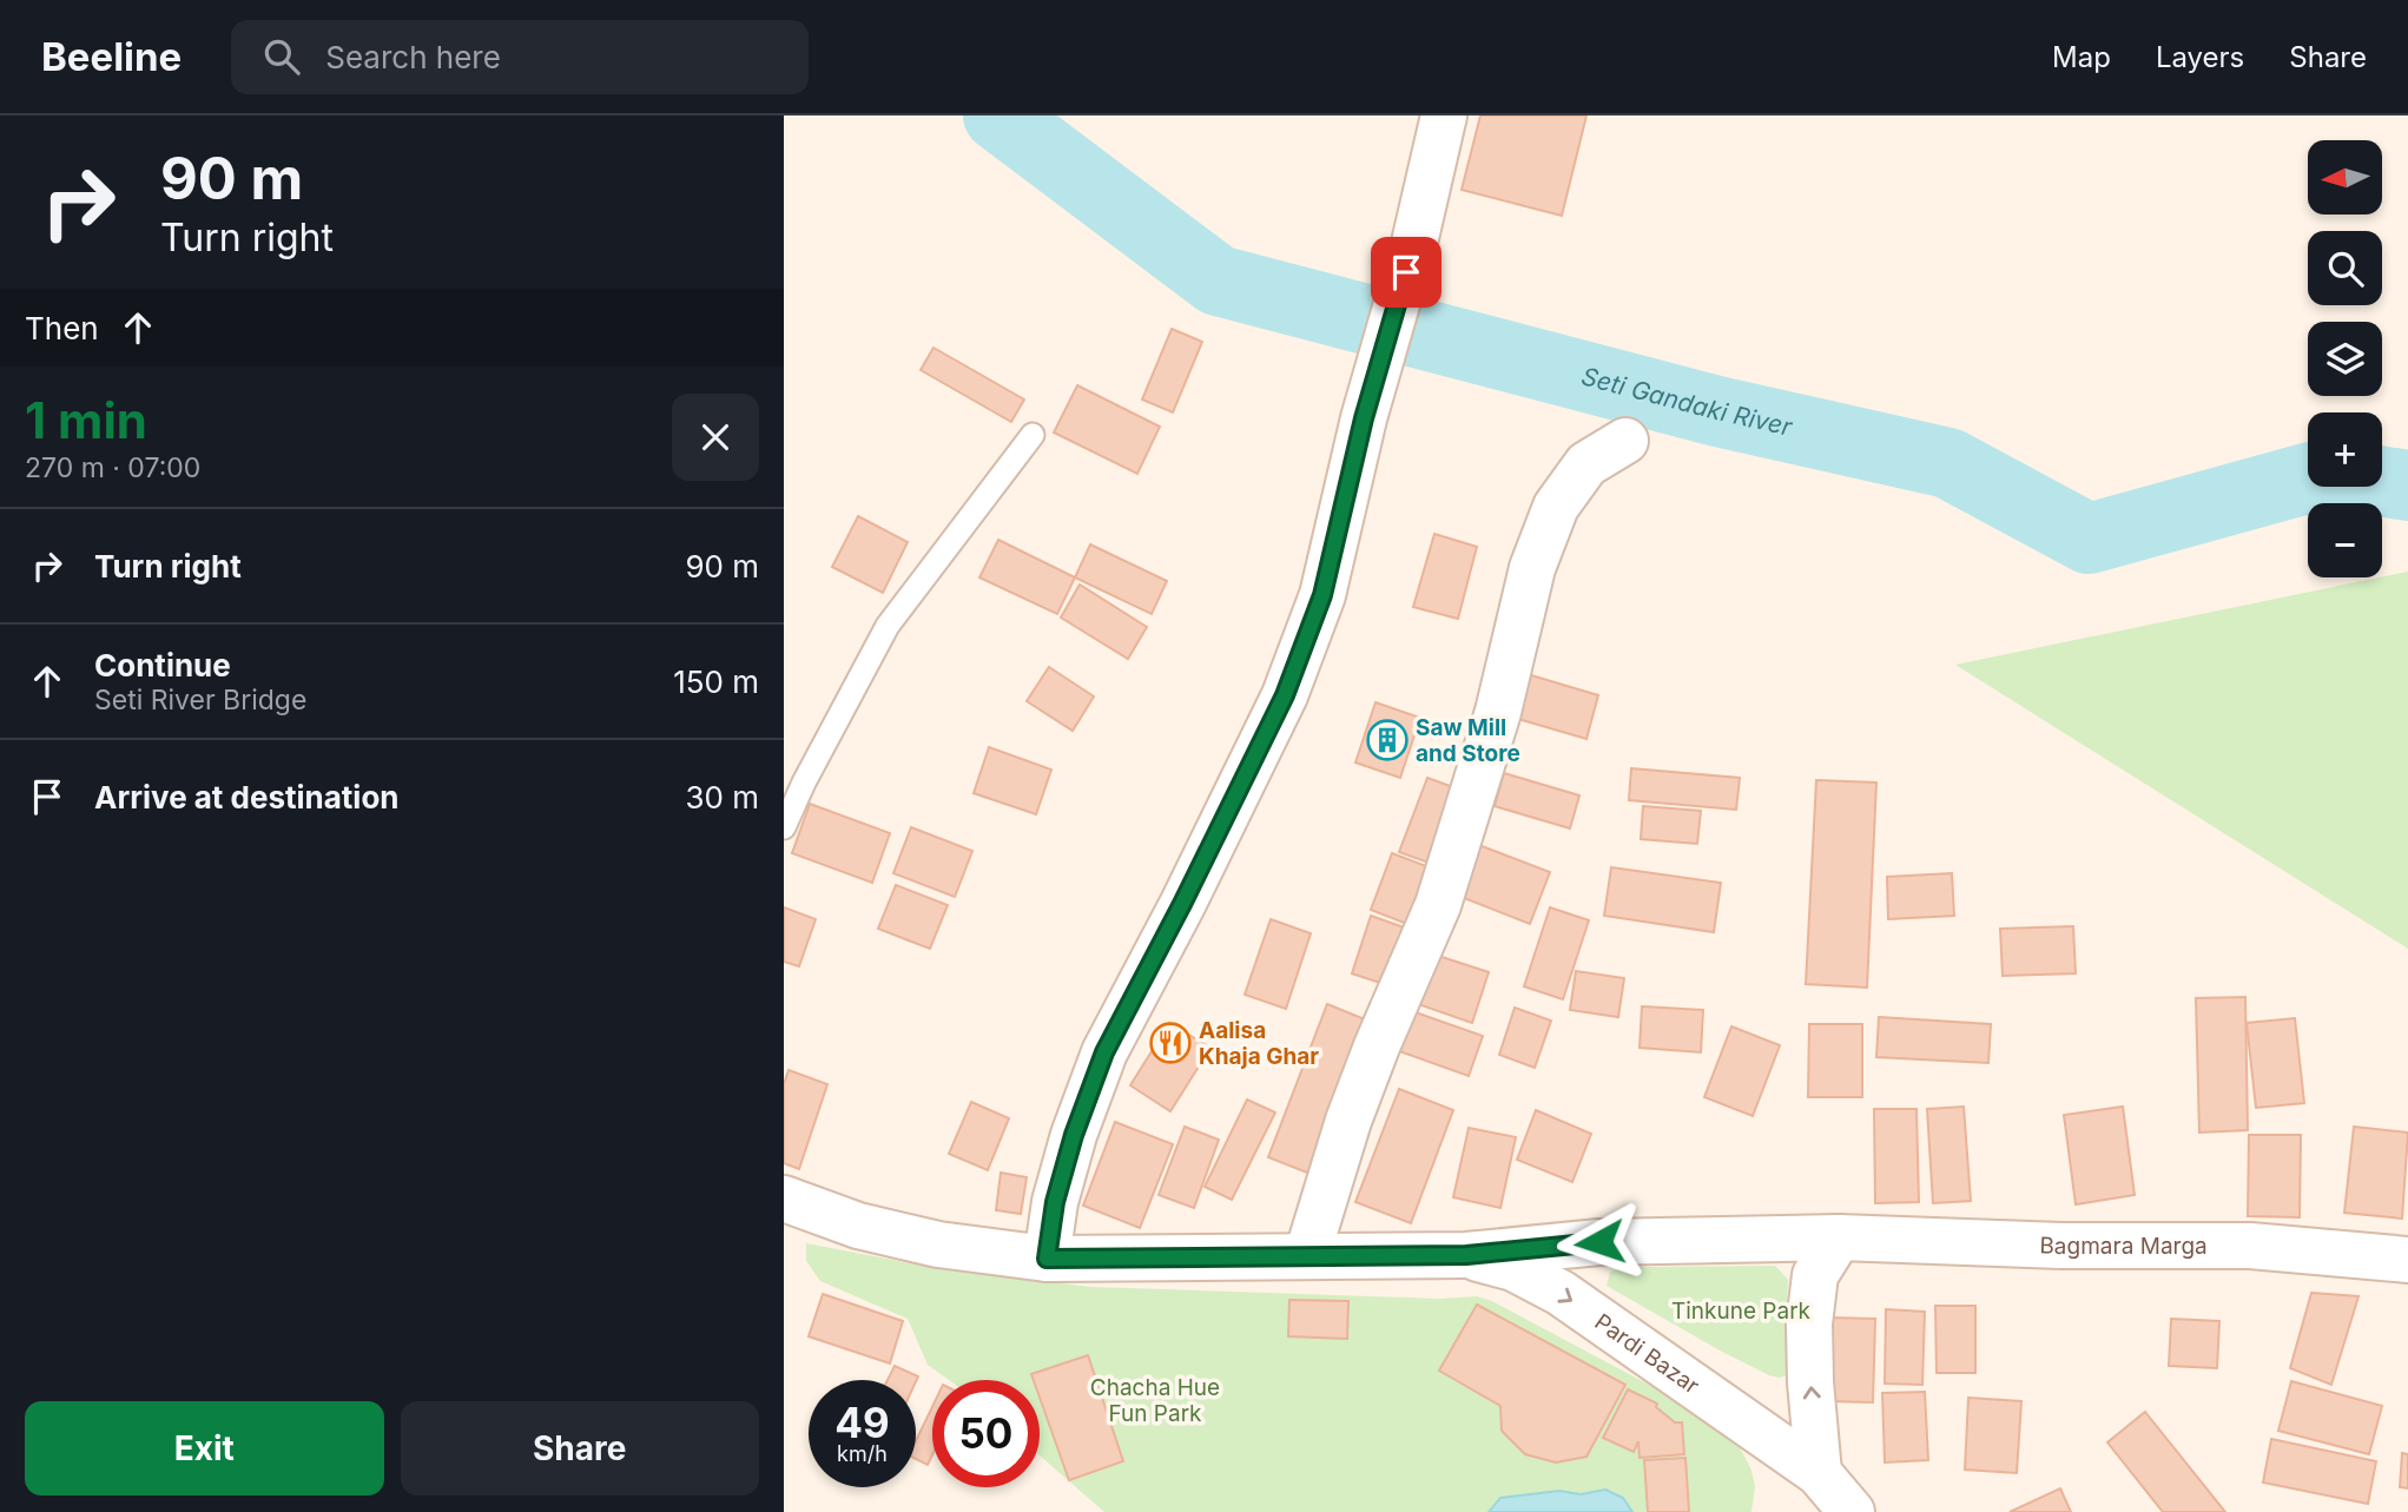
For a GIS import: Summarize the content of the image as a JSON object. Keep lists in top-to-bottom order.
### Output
{
  "streets": {
    "main road": ["Bagmara Marga", "Pardi Bazar"]
  },
  "crossings": [
    ["Bagmara Marga", "Pardi Bazar"]
  ],
  "one_way": ["Pardi Bazar"],
  "water": ["Seti Gandaki River"],
  "parks": ["Tinkune Park", "Chacha Hue Fun Park"],
  "places": {
    "building": ["Saw Mill and Store"],
    "restaurant": ["Aalisa Khaja Ghar"]
  },
  "north": "left",
  "page": {
    "header": "Beeline",
    "search": "Search here",
    "nav": ["Map", "Layers", "Share"],
    "turn": ["90 m", "Turn right"],
    "map_buttons": ["+", "−"],
    "then": "Then",
    "heading": ["1 min", "270 m · 07:00"],
    "list": [
      {
        "name": "Turn right",
        "value": "90 m"
      },
      {
        "name": "Continue",
        "note": "Seti River Bridge",
        "value": "150 m"
      },
      {
        "name": "Arrive at destination",
        "value": "30 m"
      }
    ],
    "speed": "49 km/h",
    "limit": "50",
    "buttons": ["Exit", "Share"]
  }
}
